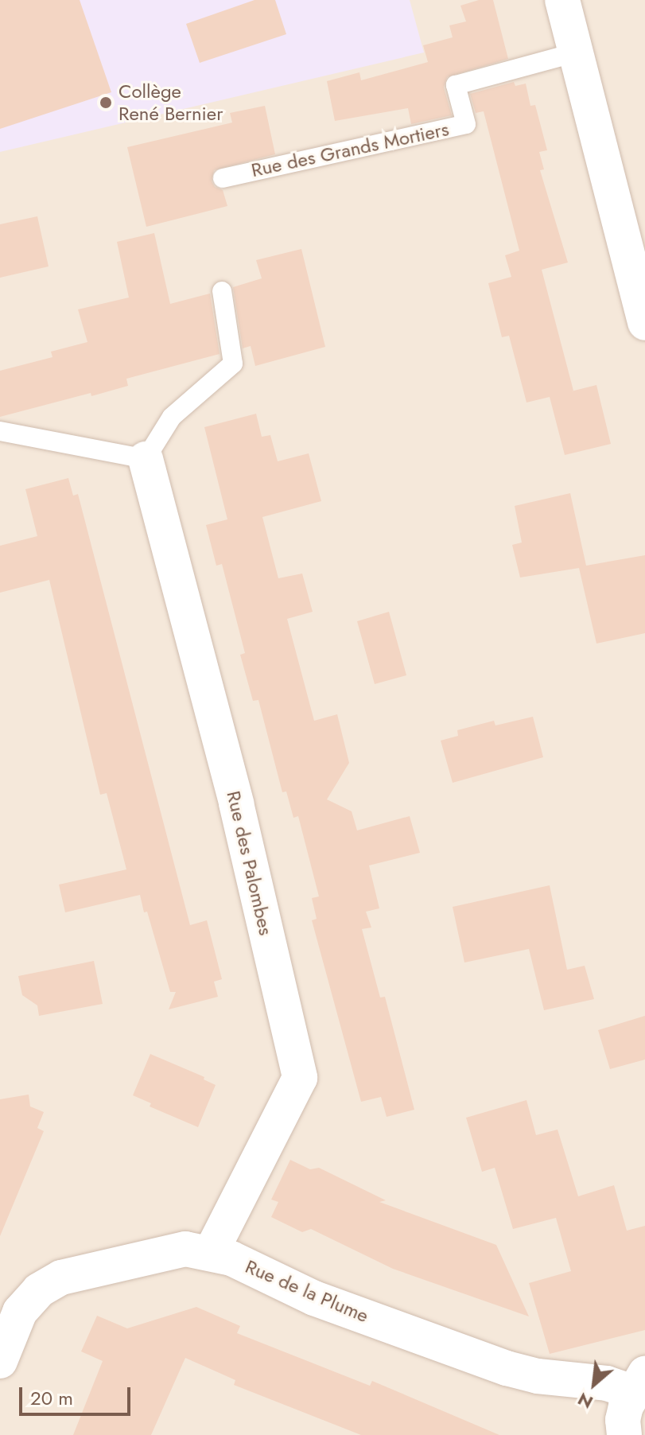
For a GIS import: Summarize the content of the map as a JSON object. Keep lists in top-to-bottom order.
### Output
{
  "streets": {
    "street": ["Rue des Palombes", "Rue de la Plume"],
    "lane": ["Rue des Grands Mortiers"]
  },
  "crossings": [
    ["Rue des Palombes", "Rue de la Plume"]
  ],
  "places": ["Collège René Bernier"],
  "scale_bar": "20 m",
  "north": "bottom left"
}
